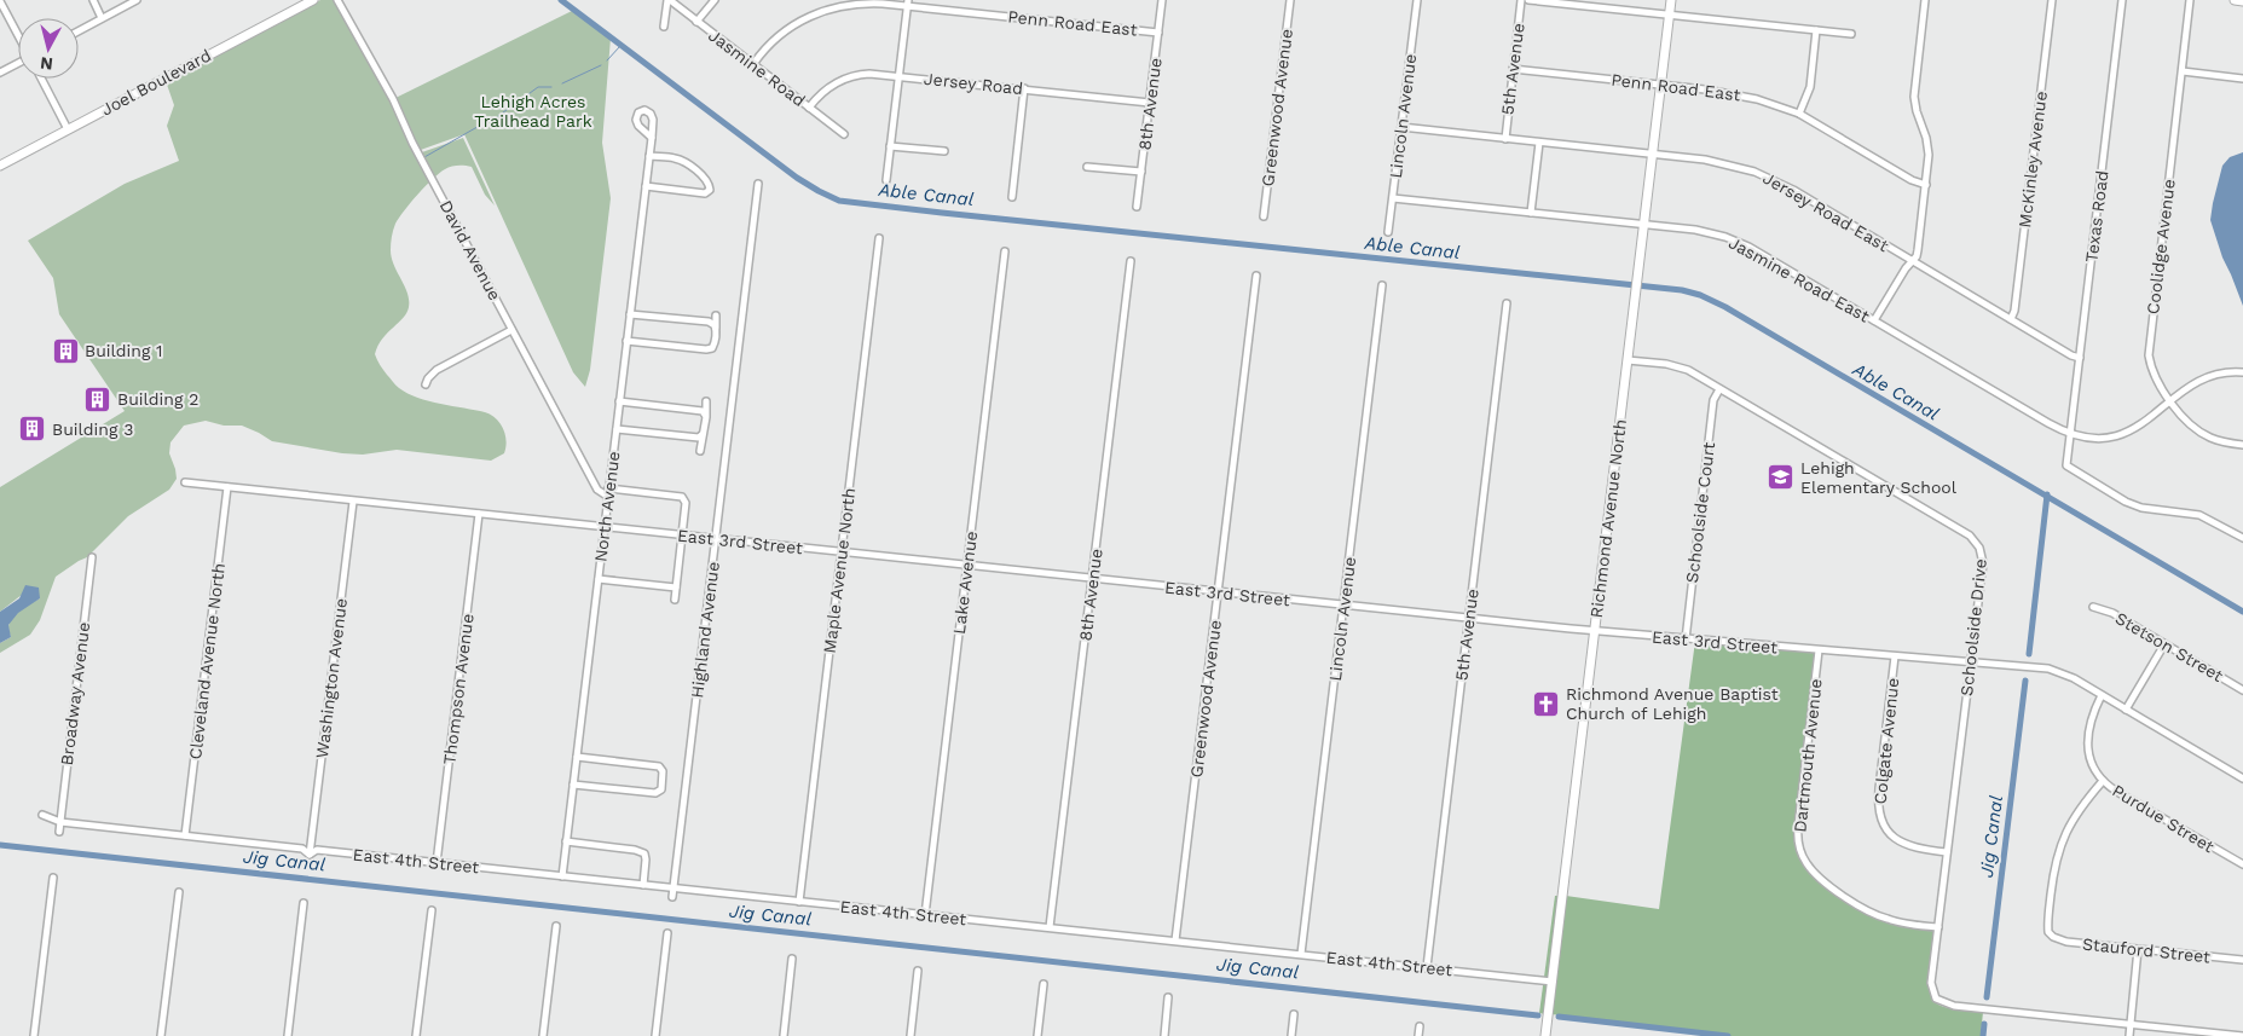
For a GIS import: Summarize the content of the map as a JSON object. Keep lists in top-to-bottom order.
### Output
{
  "streets": {
    "street": [
      "Penn Road East",
      "Jasmine Road",
      "5th Avenue",
      "Joel Boulevard",
      "Jersey Road",
      "8th Avenue",
      "Greenwood Avenue",
      "Lincoln Avenue",
      "McKinley Avenue",
      "Jersey Road East",
      "Texas Road",
      "Coolidge Avenue",
      "David Avenue",
      "Jasmine Road East",
      "North Avenue",
      "Schoolside Court",
      "Richmond Avenue North",
      "East 3rd Street",
      "Maple Avenue North",
      "Lake Avenue",
      "Schoolside Drive",
      "Highland Avenue",
      "Stetson Street",
      "Cleveland Avenue North",
      "Washington Avenue",
      "Thompson Avenue",
      "Broadway Avenue",
      "Colgate Avenue",
      "Dartmouth Avenue",
      "Purdue Street",
      "East 4th Street",
      "Stauford Street"
    ]
  },
  "crossings": [
    ["Penn Road East", "Jasmine Road"],
    ["Penn Road East", "5th Avenue"],
    ["Penn Road East", "8th Avenue"],
    ["Penn Road East", "Richmond Avenue North"],
    ["Jasmine Road", "Jersey Road"],
    ["5th Avenue", "Jersey Road East"],
    ["5th Avenue", "East 3rd Street"],
    ["5th Avenue", "East 4th Street"],
    ["Jersey Road", "8th Avenue"],
    ["8th Avenue", "East 3rd Street"],
    ["8th Avenue", "East 4th Street"],
    ["Greenwood Avenue", "East 3rd Street"],
    ["Greenwood Avenue", "East 4th Street"],
    ["Lincoln Avenue", "Jersey Road East"],
    ["Lincoln Avenue", "Jasmine Road East"],
    ["Lincoln Avenue", "East 3rd Street"],
    ["Lincoln Avenue", "East 4th Street"],
    ["McKinley Avenue", "Jersey Road East"],
    ["Jersey Road East", "Texas Road"],
    ["Jersey Road East", "Richmond Avenue North"],
    ["Texas Road", "Jasmine Road East"],
    ["Coolidge Avenue", "Jasmine Road East"],
    ["David Avenue", "North Avenue"],
    ["Jasmine Road East", "Richmond Avenue North"],
    ["North Avenue", "East 3rd Street"],
    ["North Avenue", "East 4th Street"],
    ["Schoolside Court", "East 3rd Street"],
    ["Schoolside Court", "Schoolside Drive"],
    ["Richmond Avenue North", "East 3rd Street"],
    ["Richmond Avenue North", "Schoolside Drive"],
    ["Richmond Avenue North", "East 4th Street"],
    ["East 3rd Street", "Maple Avenue North"],
    ["East 3rd Street", "Lake Avenue"],
    ["East 3rd Street", "Schoolside Drive"],
    ["East 3rd Street", "Highland Avenue"],
    ["East 3rd Street", "Cleveland Avenue North"],
    ["East 3rd Street", "Washington Avenue"],
    ["East 3rd Street", "Thompson Avenue"],
    ["East 3rd Street", "Colgate Avenue"],
    ["East 3rd Street", "Dartmouth Avenue"],
    ["East 3rd Street", "Purdue Street"],
    ["Maple Avenue North", "East 4th Street"],
    ["Lake Avenue", "East 4th Street"],
    ["Schoolside Drive", "Colgate Avenue"],
    ["Schoolside Drive", "Dartmouth Avenue"],
    ["Highland Avenue", "East 4th Street"],
    ["Cleveland Avenue North", "East 4th Street"],
    ["Washington Avenue", "East 4th Street"],
    ["Thompson Avenue", "East 4th Street"],
    ["Broadway Avenue", "East 4th Street"],
    ["Purdue Street", "Stauford Street"]
  ],
  "water": ["Able Canal", "Jig Canal"],
  "parks": ["Lehigh Acres Trailhead Park"],
  "places": {
    "building": ["Building 1", "Building 2", "Building 3"],
    "school or university": ["Lehigh Elementary School"],
    "church": ["Richmond Avenue Baptist Church of Lehigh"]
  },
  "north": "bottom"
}
